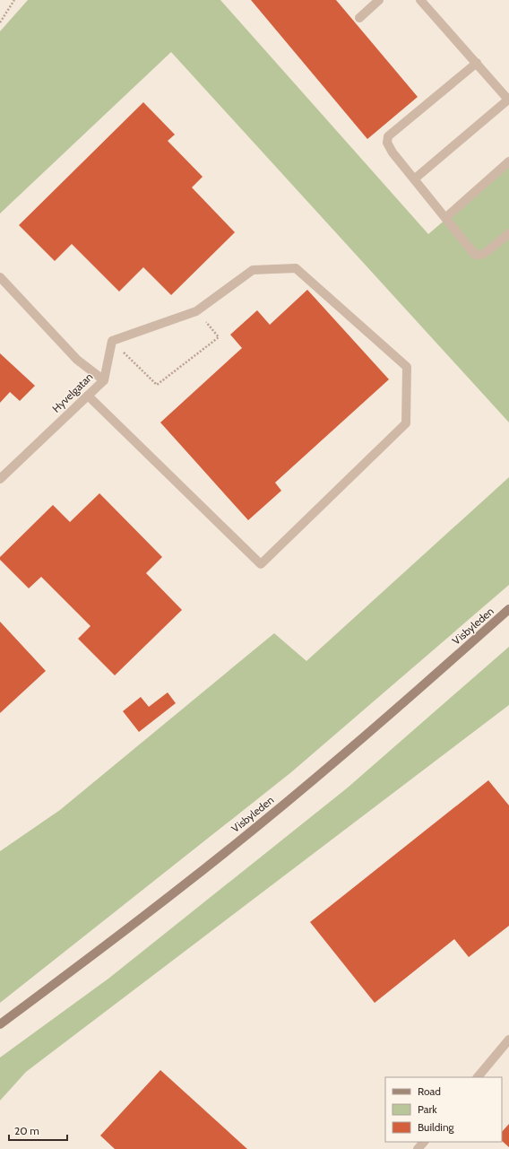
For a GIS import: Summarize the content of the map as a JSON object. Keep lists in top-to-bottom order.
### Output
{
  "streets": {
    "main road": ["Visbyleden"],
    "street": ["Hyvelgatan"]
  },
  "legend": ["Road", "Park", "Building"],
  "scale_bar": "20 m"
}
